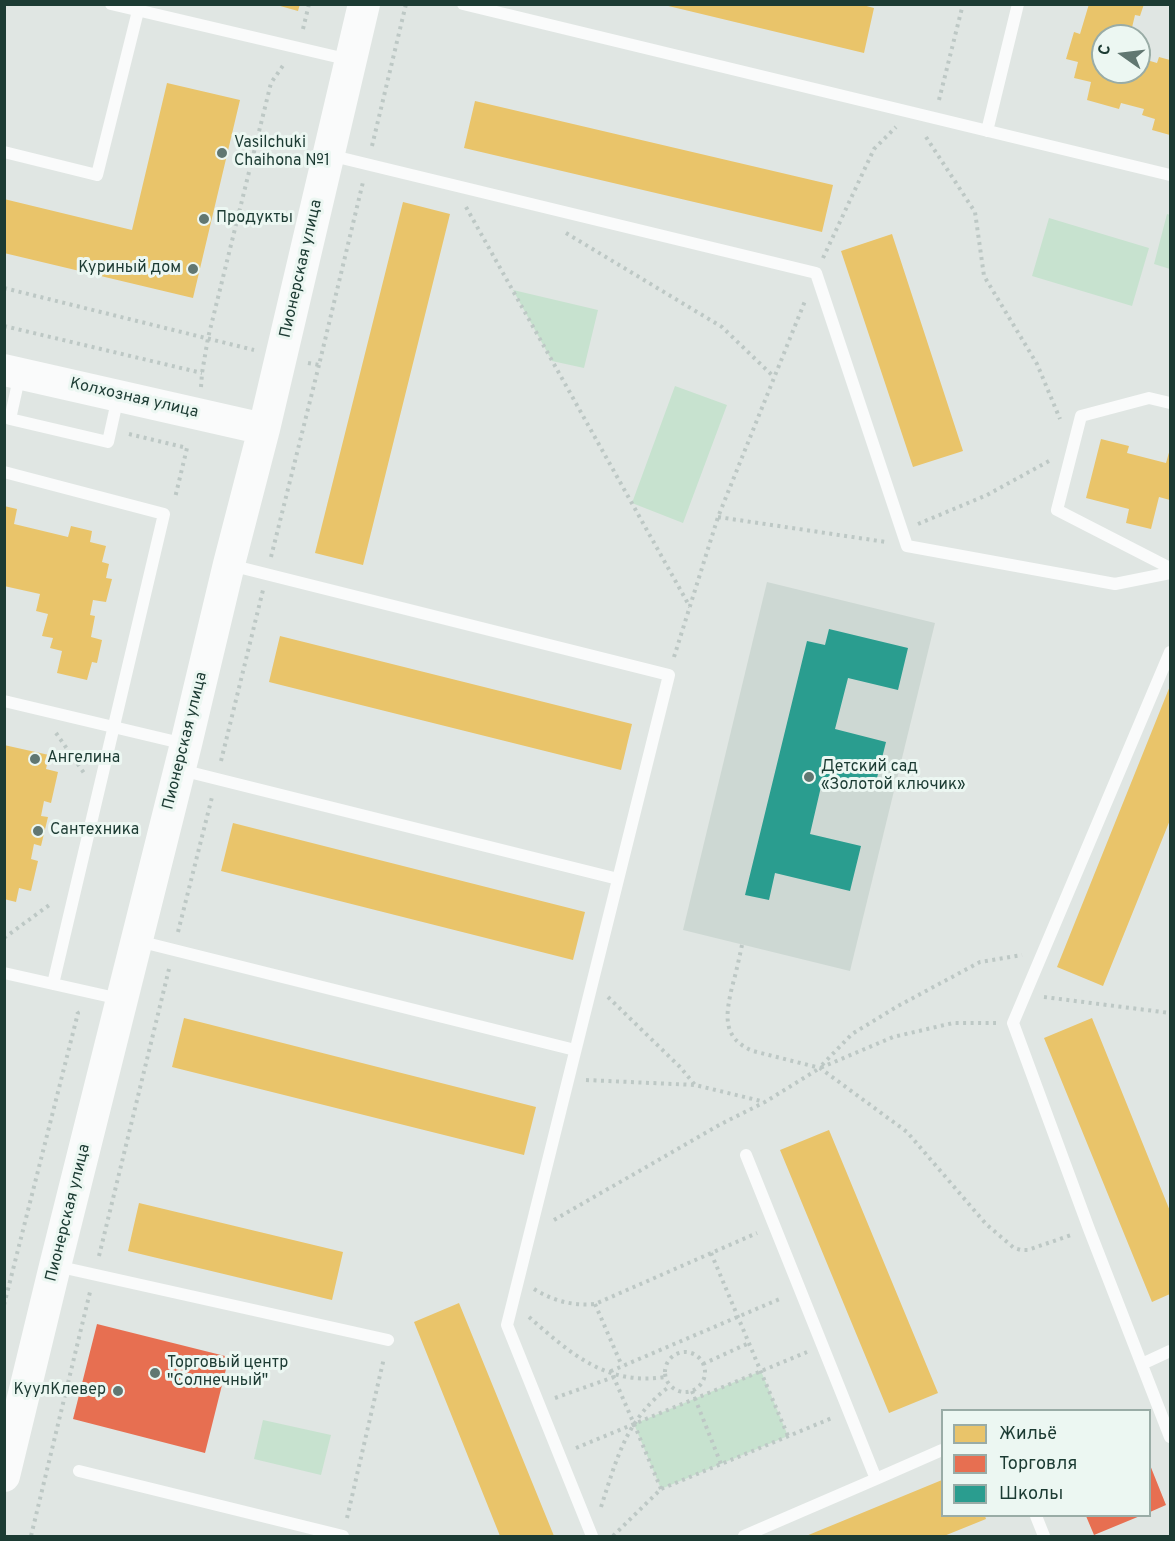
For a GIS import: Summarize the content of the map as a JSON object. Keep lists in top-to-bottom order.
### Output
{
  "streets": {
    "street": ["Пионерская улица", "Колхозная улица"]
  },
  "crossings": [
    ["Пионерская улица", "Колхозная улица"]
  ],
  "places": [
    "Vasilchuki Chaihona №1",
    "Продукты",
    "Куриный дом",
    "Ангелина",
    "Детский сад «Золотой ключик»",
    "Сантехника",
    "Торговый центр \"Солнечный\"",
    "КуулКлевер"
  ],
  "legend": ["Жильё", "Торговля", "Школы"],
  "north": "left"
}
